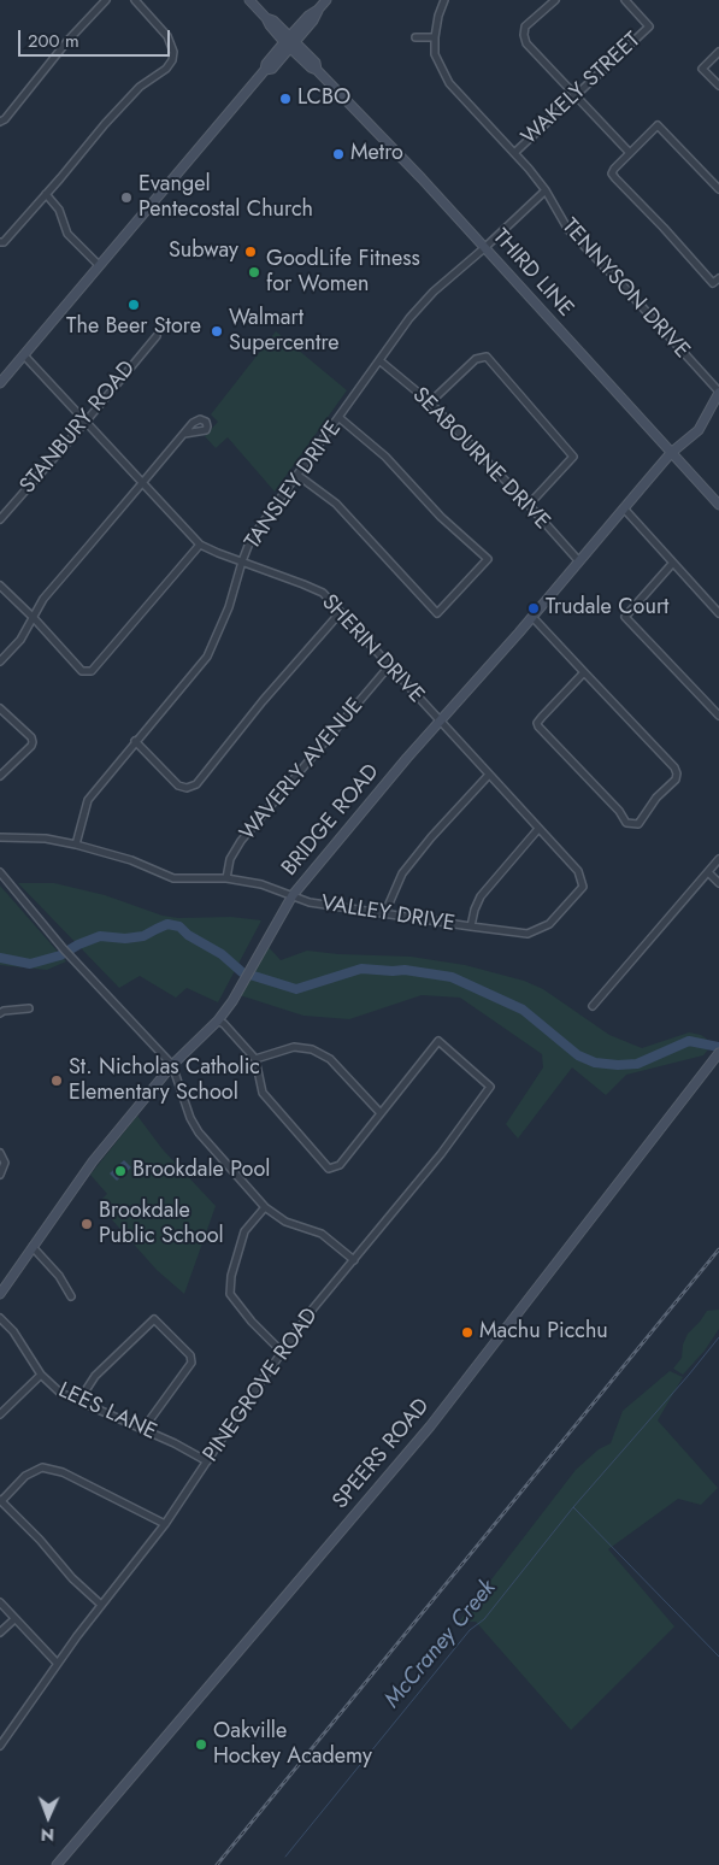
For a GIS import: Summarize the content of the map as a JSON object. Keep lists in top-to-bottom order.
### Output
{
  "streets": {
    "main road": ["THIRD LINE", "BRIDGE ROAD", "SPEERS ROAD"],
    "street": [
      "WAKELY STREET",
      "TENNYSON DRIVE",
      "STANBURY ROAD",
      "SEABOURNE DRIVE",
      "TANSLEY DRIVE",
      "SHERIN DRIVE",
      "WAVERLY AVENUE",
      "VALLEY DRIVE",
      "PINEGROVE ROAD",
      "LEES LANE"
    ]
  },
  "crossings": [
    ["WAKELY STREET", "TENNYSON DRIVE"],
    ["THIRD LINE", "TANSLEY DRIVE"],
    ["THIRD LINE", "BRIDGE ROAD"],
    ["TENNYSON DRIVE", "TANSLEY DRIVE"],
    ["TENNYSON DRIVE", "BRIDGE ROAD"],
    ["STANBURY ROAD", "SHERIN DRIVE"],
    ["SEABOURNE DRIVE", "TANSLEY DRIVE"],
    ["SEABOURNE DRIVE", "BRIDGE ROAD"],
    ["TANSLEY DRIVE", "SHERIN DRIVE"],
    ["TANSLEY DRIVE", "VALLEY DRIVE"],
    ["SHERIN DRIVE", "WAVERLY AVENUE"],
    ["SHERIN DRIVE", "BRIDGE ROAD"],
    ["SHERIN DRIVE", "VALLEY DRIVE"],
    ["WAVERLY AVENUE", "VALLEY DRIVE"],
    ["BRIDGE ROAD", "VALLEY DRIVE"],
    ["PINEGROVE ROAD", "LEES LANE"]
  ],
  "water": ["McCraney Creek"],
  "places": [
    "LCBO",
    "Metro",
    "Evangel Pentecostal Church",
    "Subway",
    "GoodLife Fitness for Women",
    "The Beer Store",
    "Walmart Supercentre",
    "Trudale Court",
    "St. Nicholas Catholic Elementary School",
    "Brookdale Pool",
    "Brookdale Public School",
    "Machu Picchu",
    "Oakville Hockey Academy"
  ],
  "scale_bar": "200 m",
  "north": "bottom"
}
